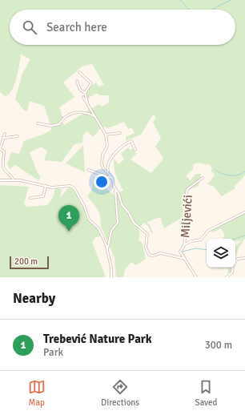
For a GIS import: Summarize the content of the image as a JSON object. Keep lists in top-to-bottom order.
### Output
{
  "streets": {
    "street": ["Miljevići"]
  },
  "scale_bar": "200 m",
  "page": {
    "search": "Search here",
    "pins": "1",
    "scale": "200 m",
    "heading": "Nearby",
    "list": [
      {
        "mark": "1",
        "name": "Trebević Nature Park",
        "note": "Park",
        "value": "300 m"
      }
    ],
    "nav": ["Map", "Directions", "Saved"]
  }
}
